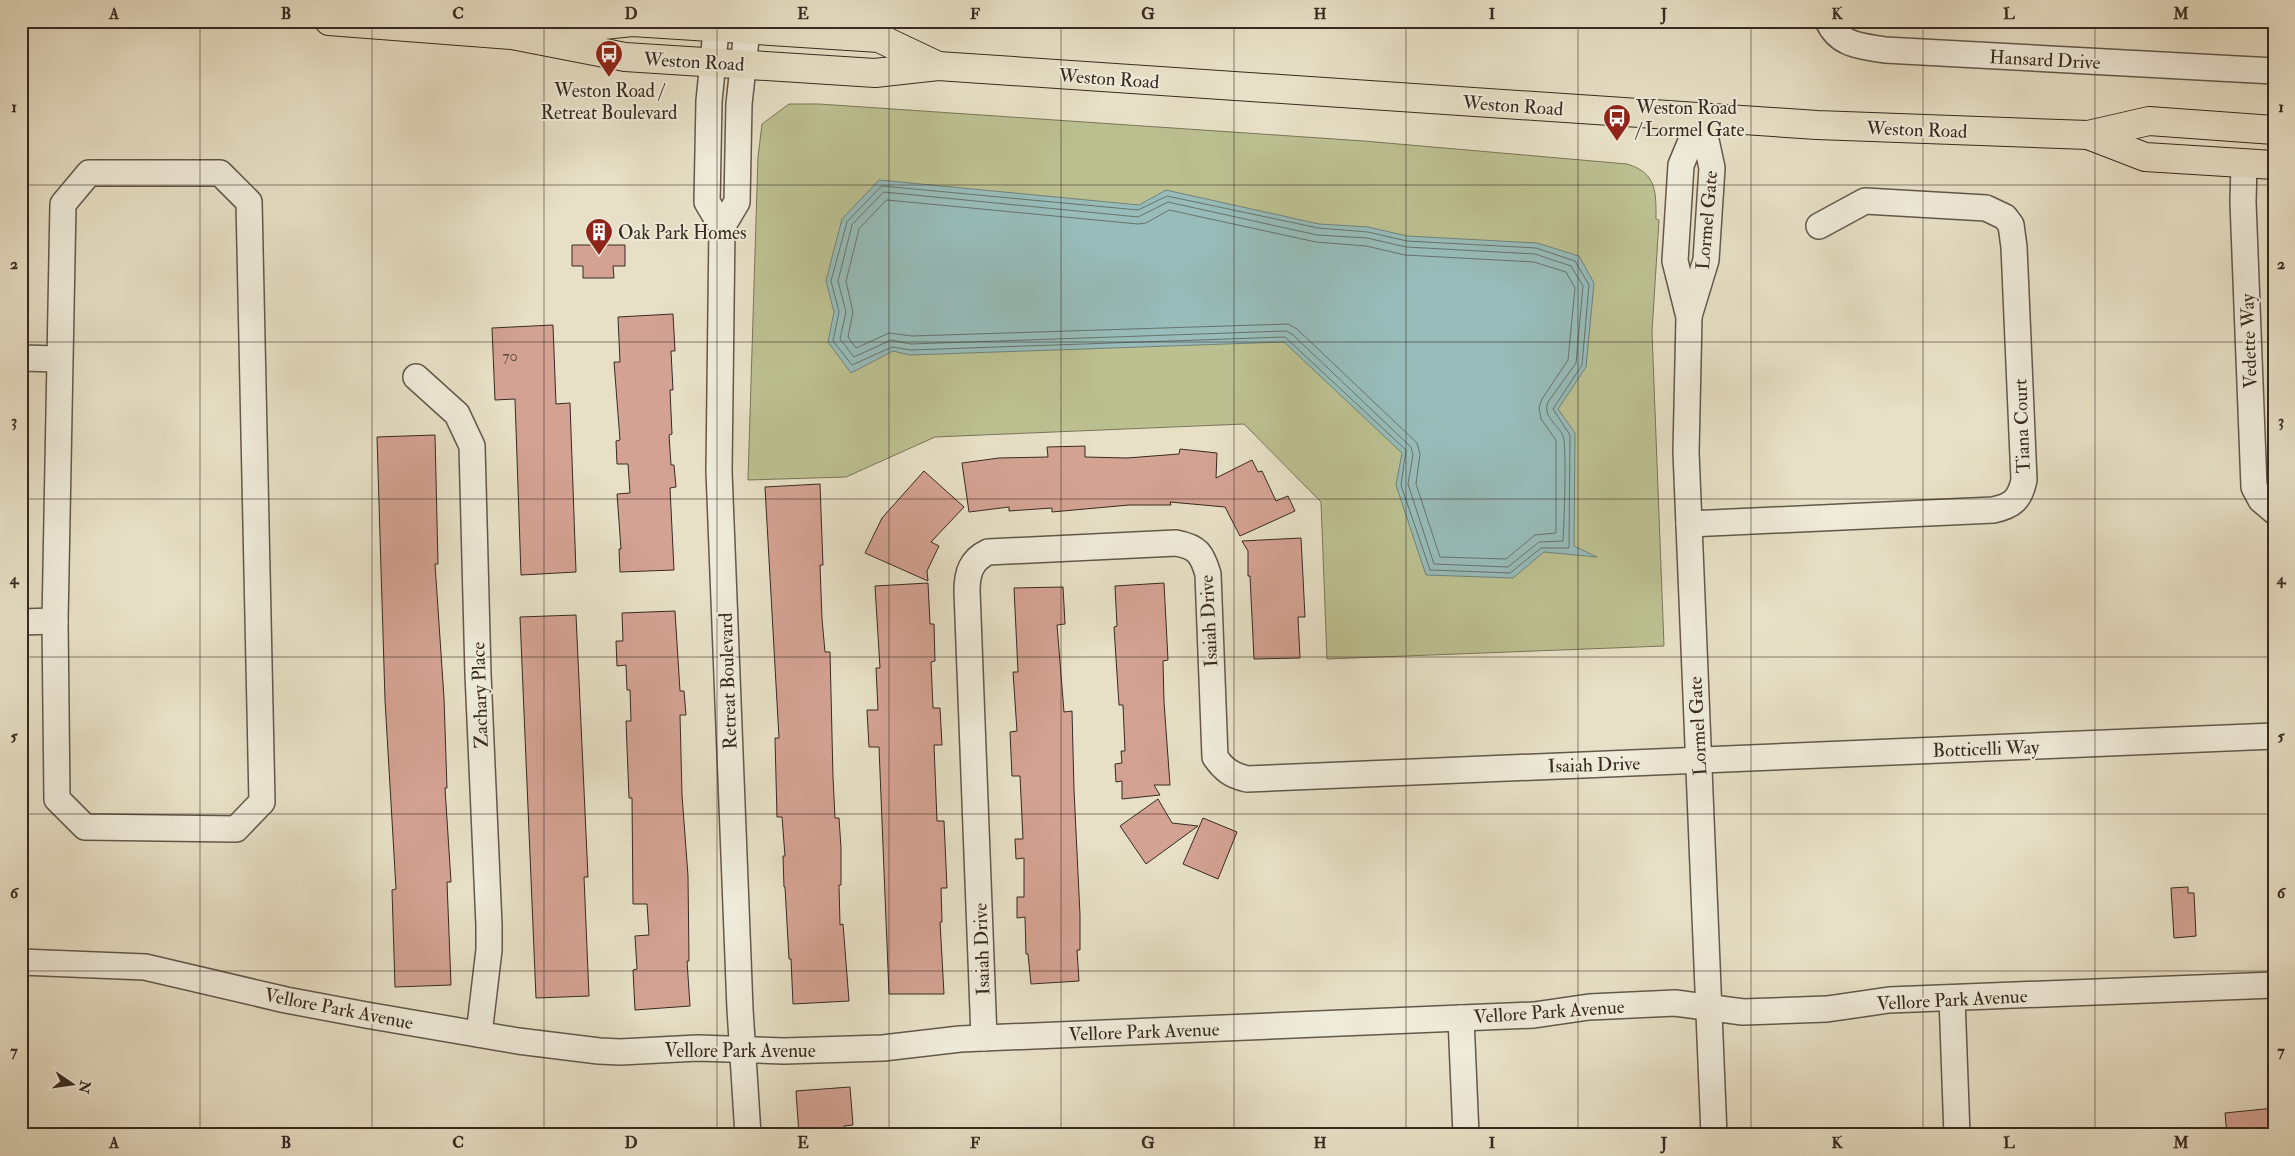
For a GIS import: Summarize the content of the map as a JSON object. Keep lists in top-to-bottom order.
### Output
{
  "streets": {
    "main road": ["Weston Road"],
    "street": [
      "Hansard Drive",
      "Lormel Gate",
      "Vedette Way",
      "Tiana Court",
      "Isaiah Drive",
      "Retreat Boulevard",
      "Zachary Place",
      "Botticelli Way",
      "Vellore Park Avenue"
    ]
  },
  "crossings": [
    ["Weston Road", "Lormel Gate"],
    ["Weston Road", "Vedette Way"],
    ["Lormel Gate", "Tiana Court"],
    ["Lormel Gate", "Isaiah Drive"],
    ["Lormel Gate", "Botticelli Way"],
    ["Lormel Gate", "Vellore Park Avenue"],
    ["Isaiah Drive", "Botticelli Way"],
    ["Isaiah Drive", "Vellore Park Avenue"],
    ["Retreat Boulevard", "Vellore Park Avenue"],
    ["Zachary Place", "Vellore Park Avenue"]
  ],
  "places": {
    "bus stop": ["Weston Road / Retreat Boulevard", "Weston Road / Lormel Gate"],
    "building": ["Oak Park Homes"]
  },
  "house_numbers": ["70"],
  "north": "right",
  "grid": {
    "columns": [
      "A",
      "B",
      "C",
      "D",
      "E",
      "F",
      "G",
      "H",
      "I",
      "J",
      "K",
      "L",
      "M"
    ],
    "rows": [
      "1",
      "2",
      "3",
      "4",
      "5",
      "6",
      "7"
    ]
  }
}
